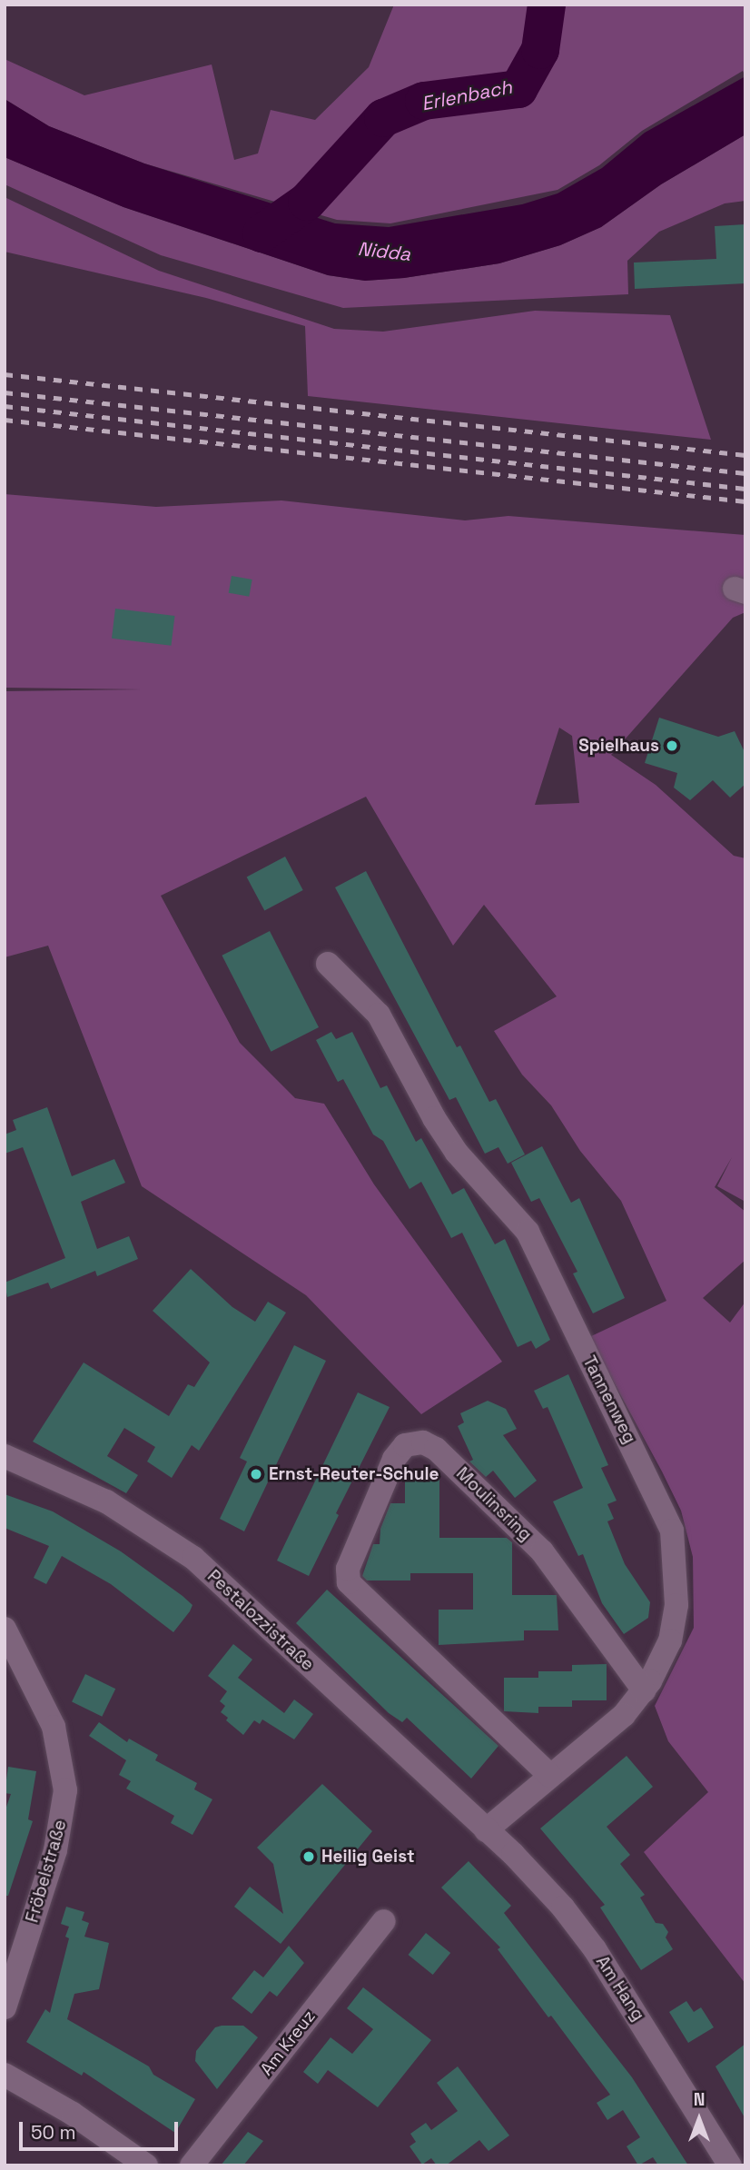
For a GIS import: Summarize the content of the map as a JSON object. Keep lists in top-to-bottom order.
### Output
{
  "streets": {
    "street": [
      "Tannenweg",
      "Moulinsring",
      "Pestalozzistraße",
      "Fröbelstraße",
      "Am Hang",
      "Am Kreuz"
    ]
  },
  "crossings": [
    ["Tannenweg", "Moulinsring"],
    ["Tannenweg", "Pestalozzistraße"],
    ["Tannenweg", "Am Hang"],
    ["Pestalozzistraße", "Am Hang"]
  ],
  "water": ["Erlenbach", "Nidda"],
  "places": ["Spielhaus", "Ernst-Reuter-Schule", "Heilig Geist"],
  "scale_bar": "50 m",
  "north": "top"
}
